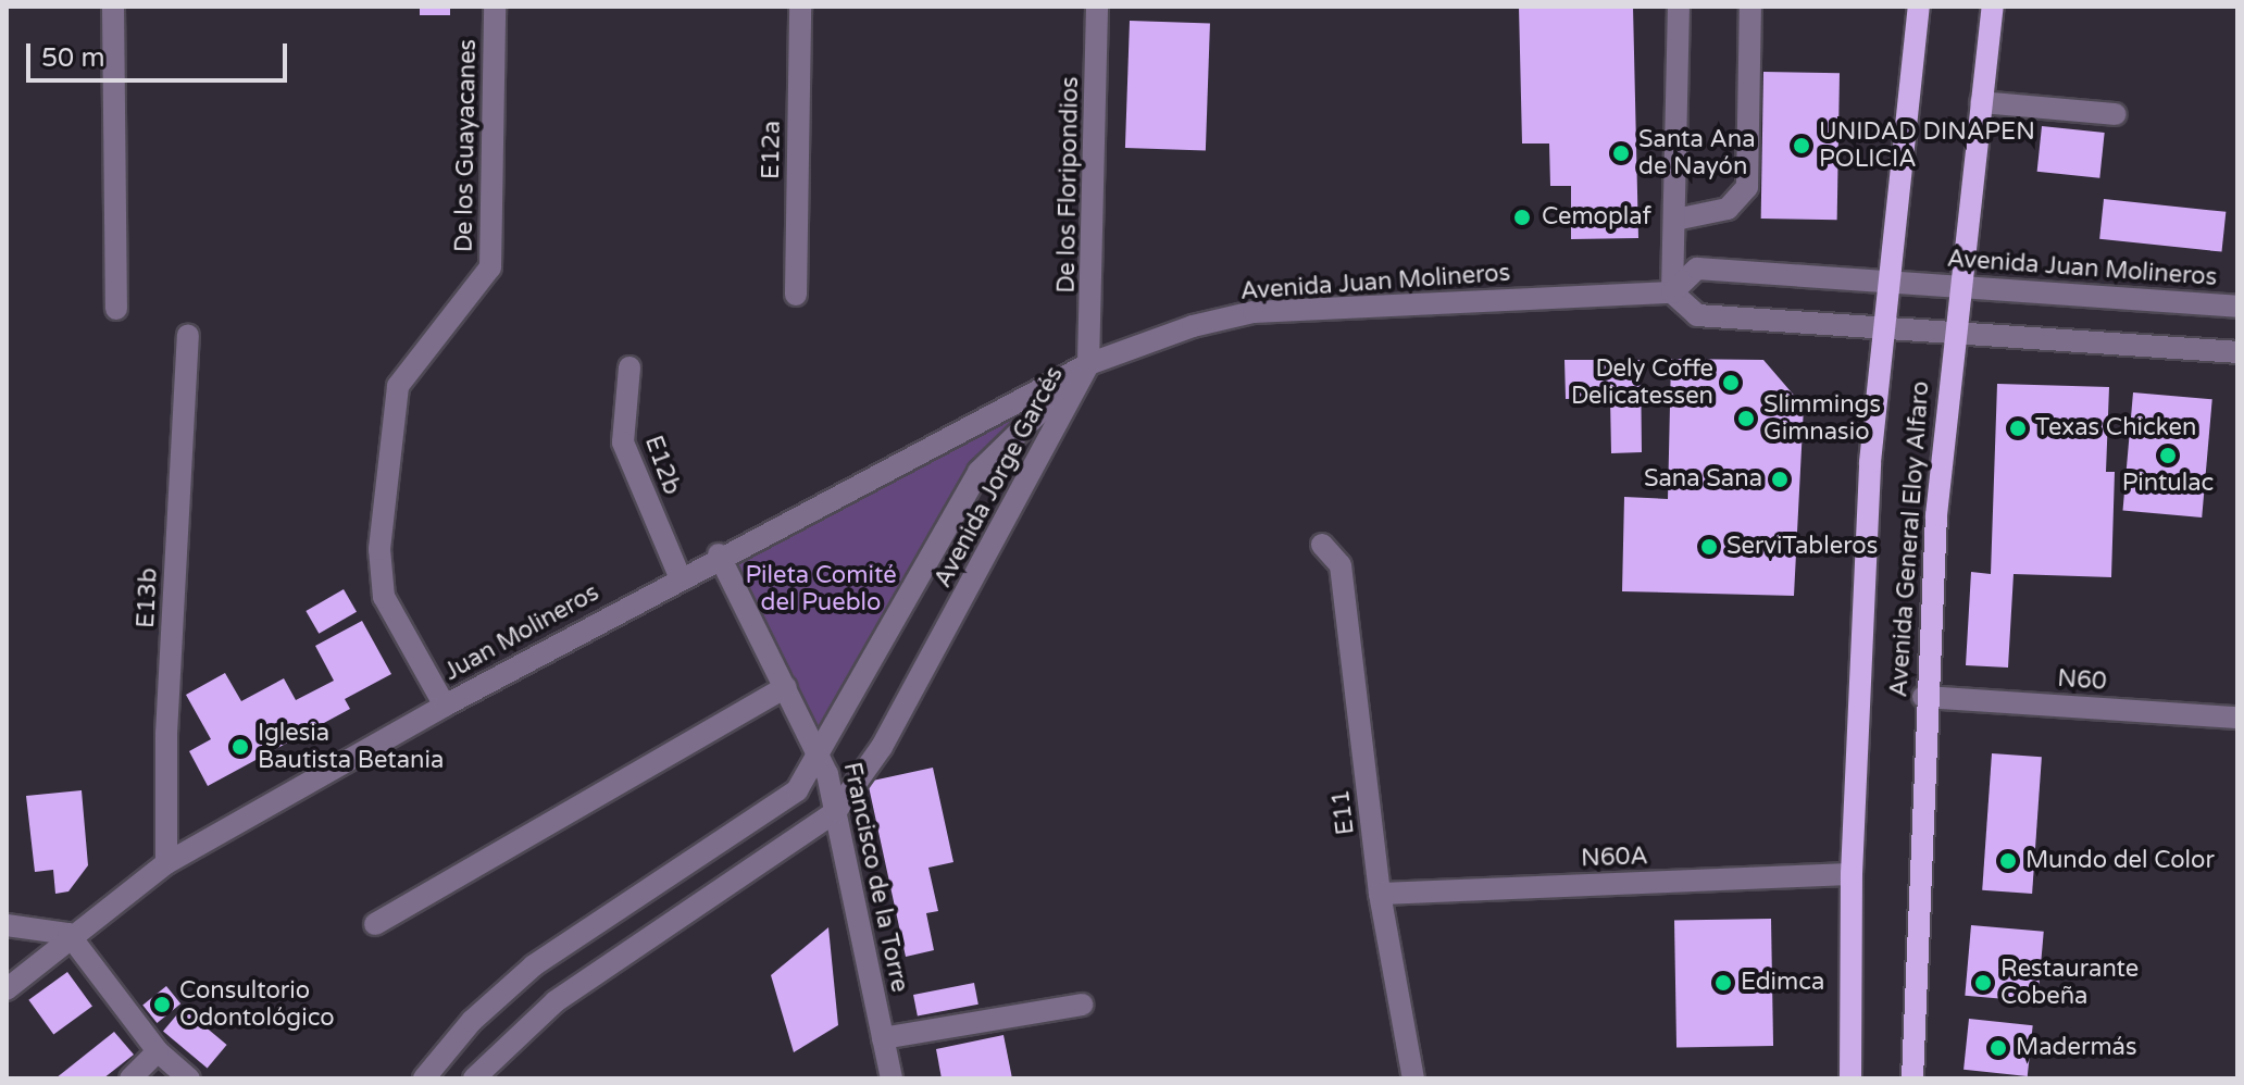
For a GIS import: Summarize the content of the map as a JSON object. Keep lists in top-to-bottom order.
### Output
{
  "streets": {
    "main road": ["Avenida General Eloy Alfaro"],
    "street": [
      "De los Guayacanes",
      "E12a",
      "De los Floripondios",
      "Avenida Juan Molineros",
      "E12b",
      "Avenida Jorge Garcés",
      "E13b",
      "Juan Molineros",
      "N60",
      "E11",
      "N60A",
      "Francisco de la Torre"
    ]
  },
  "crossings": [
    ["De los Guayacanes", "Juan Molineros"],
    ["De los Floripondios", "Avenida Juan Molineros"],
    ["De los Floripondios", "Avenida Jorge Garcés"],
    ["De los Floripondios", "Juan Molineros"],
    ["Avenida Juan Molineros", "Avenida Jorge Garcés"],
    ["Avenida Juan Molineros", "Avenida General Eloy Alfaro"],
    ["Avenida Juan Molineros", "Juan Molineros"],
    ["E12b", "Juan Molineros"],
    ["Avenida Jorge Garcés", "Juan Molineros"],
    ["Avenida Jorge Garcés", "Francisco de la Torre"],
    ["Avenida General Eloy Alfaro", "N60"],
    ["Avenida General Eloy Alfaro", "N60A"],
    ["E13b", "Juan Molineros"],
    ["Juan Molineros", "Francisco de la Torre"],
    ["E11", "N60A"]
  ],
  "parks": ["Pileta Comité del Pueblo"],
  "places": [
    "UNIDAD DINAPEN POLICIA",
    "Santa Ana de Nayón",
    "Cemoplaf",
    "Dely Coffe Delicatessen",
    "Slimmings Gimnasio",
    "Texas Chicken",
    "Pintulac",
    "Sana Sana",
    "ServiTableros",
    "Iglesia Bautista Betania",
    "Mundo del Color",
    "Edimca",
    "Restaurante Cobeña",
    "Consultorio Odontológico",
    "Madermás"
  ],
  "scale_bar": "50 m"
}
